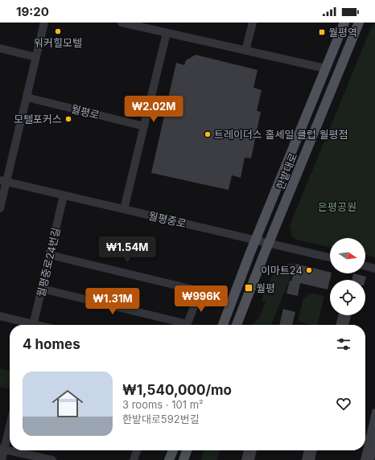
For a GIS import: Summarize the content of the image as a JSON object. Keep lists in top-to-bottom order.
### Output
{
  "streets": {
    "main road": ["한밭대로"],
    "street": ["월평로", "월평중로", "월평중로24번길"]
  },
  "crossings": [
    ["한밭대로", "월평중로"],
    ["월평중로", "월평중로24번길"]
  ],
  "parks": ["은평공원"],
  "places": {
    "other": [
      "워커힐모텔",
      "모텔포커스",
      "트레이더스 홀세일 클럽 월평점",
      "이마트24"
    ],
    "transit": ["월평역", "월평"]
  },
  "north": "right",
  "page": {
    "status": "19:20",
    "price": [
      "₩2.02M",
      "₩1.54M",
      "₩996K",
      "₩1.31M"
    ],
    "heading": "4 homes",
    "list": [
      {
        "name": "₩1,540,000/mo",
        "note": "3 rooms · 101 m² · 한밭대로592번길"
      }
    ]
  }
}
